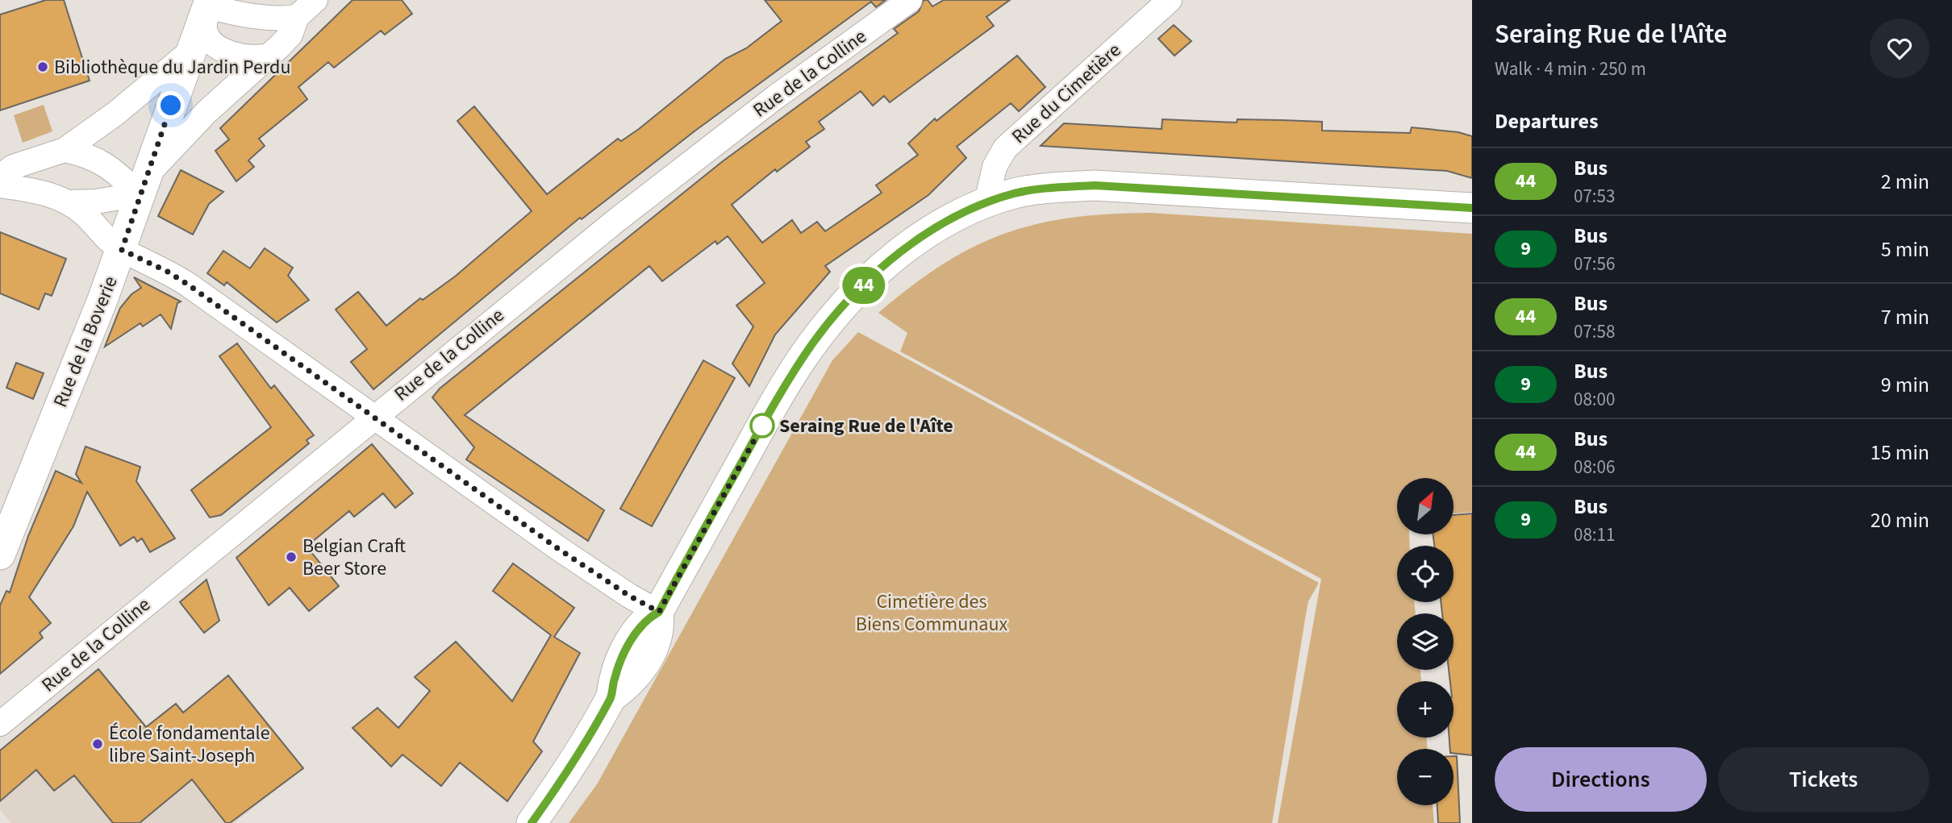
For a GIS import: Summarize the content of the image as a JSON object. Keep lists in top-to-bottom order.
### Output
{
  "streets": {
    "street": ["Rue de la Colline", "Rue du Cimetière", "Rue de la Boverie"]
  },
  "parks": ["Cimetière des Biens Communaux"],
  "places": [
    "Bibliothèque du Jardin Perdu",
    "Seraing Rue de l'Aîte",
    "Belgian Craft Beer Store",
    "École fondamentale libre Saint-Joseph"
  ],
  "lines": ["bus line 44"],
  "north": "top right",
  "page": {
    "on_map": "44",
    "heading": [
      ["Seraing Rue de l'Aîte", "Walk · 4 min · 250 m"],
      "Departures"
    ],
    "list": [
      {
        "mark": "44",
        "name": "Bus",
        "note": "07:53",
        "value": "2 min"
      },
      {
        "mark": "9",
        "name": "Bus",
        "note": "07:56",
        "value": "5 min"
      },
      {
        "mark": "44",
        "name": "Bus",
        "note": "07:58",
        "value": "7 min"
      },
      {
        "mark": "9",
        "name": "Bus",
        "note": "08:00",
        "value": "9 min"
      },
      {
        "mark": "44",
        "name": "Bus",
        "note": "08:06",
        "value": "15 min"
      },
      {
        "mark": "9",
        "name": "Bus",
        "note": "08:11",
        "value": "20 min"
      }
    ],
    "map_buttons": ["+", "−"],
    "buttons": ["Directions", "Tickets"]
  }
}
